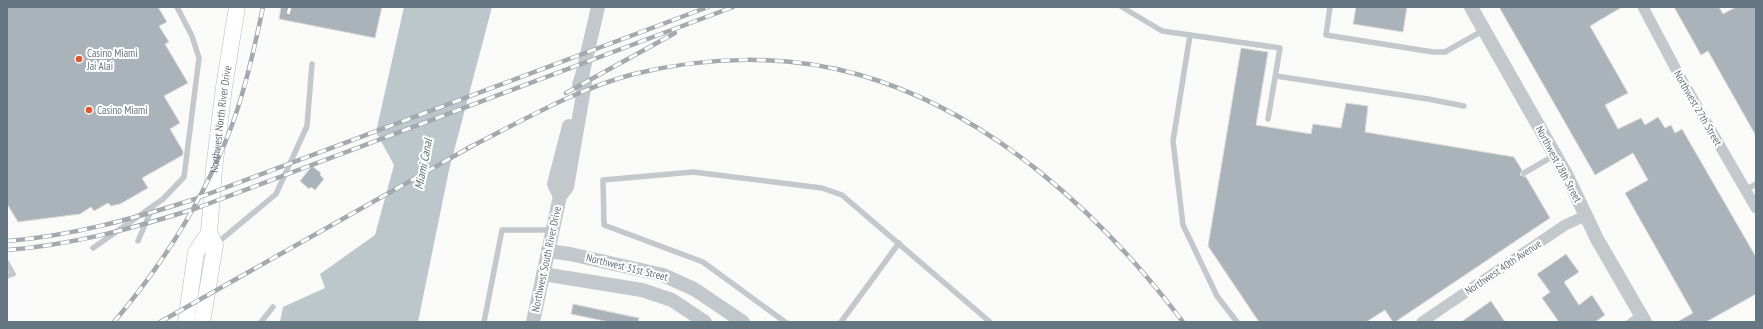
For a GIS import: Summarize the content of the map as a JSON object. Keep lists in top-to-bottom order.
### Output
{
  "streets": {
    "main road": ["Northwest North River Drive"],
    "street": [
      "Northwest 27th Street",
      "Northwest 28th Street",
      "Northwest South River Drive",
      "Northwest 31st Street",
      "Northwest 40th Avenue"
    ]
  },
  "crossings": [
    ["Northwest 28th Street", "Northwest 40th Avenue"],
    ["Northwest South River Drive", "Northwest 31st Street"]
  ],
  "water": ["Miami Canal"],
  "places": ["Casino Miami Jai Alai", "Casino Miami"]
}
